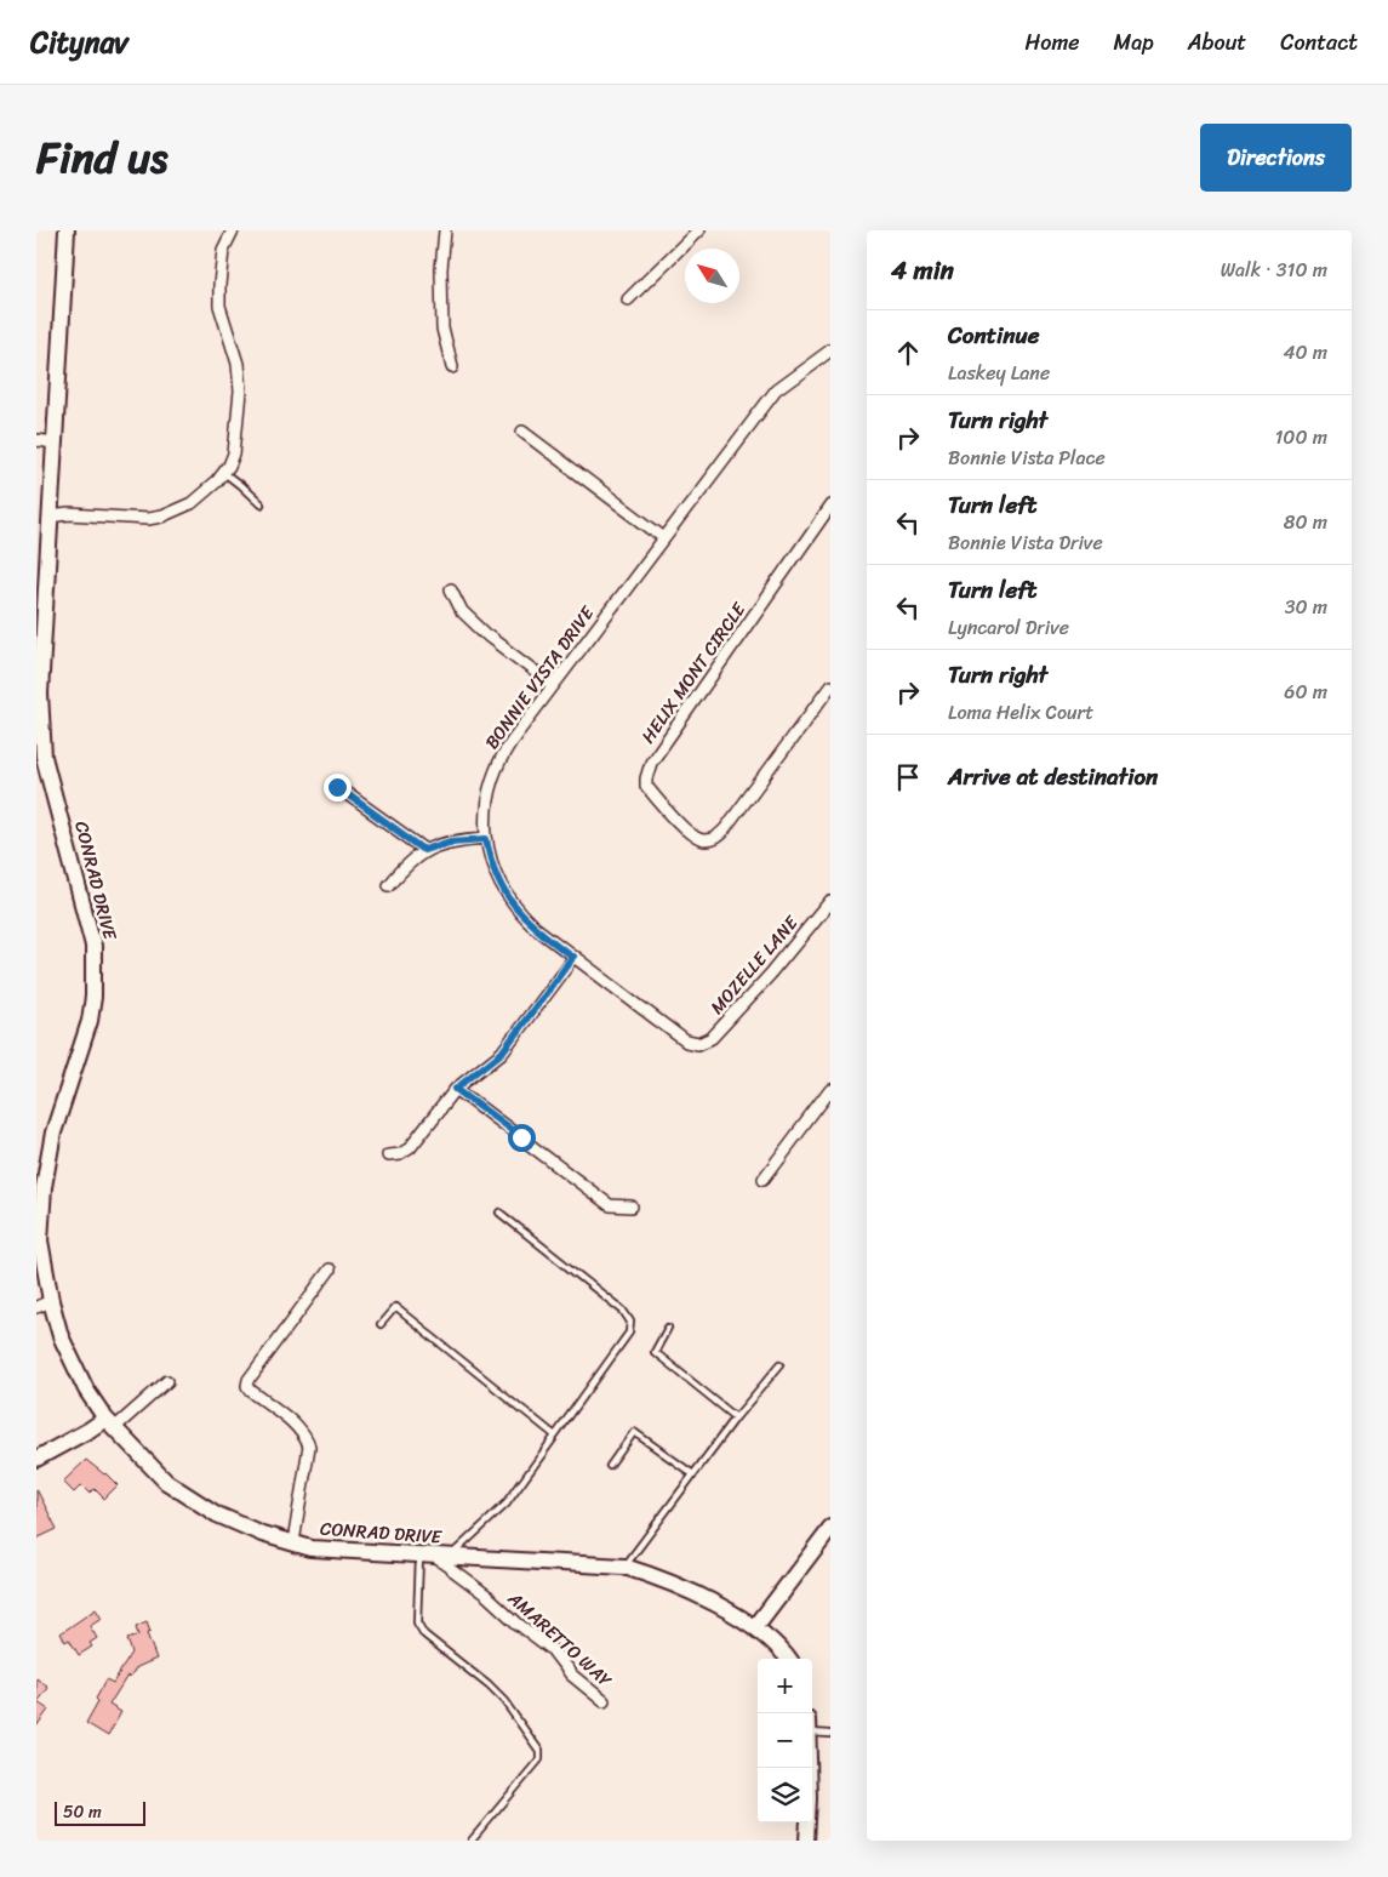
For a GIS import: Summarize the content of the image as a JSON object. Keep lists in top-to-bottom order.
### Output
{
  "streets": {
    "street": [
      "HELIX MONT CIRCLE",
      "BONNIE VISTA DRIVE",
      "CONRAD DRIVE",
      "MOZELLE LANE",
      "AMARETTO WAY"
    ]
  },
  "crossings": [
    ["BONNIE VISTA DRIVE", "MOZELLE LANE"],
    ["CONRAD DRIVE", "AMARETTO WAY"]
  ],
  "scale_bar": "50 m",
  "north": "top left",
  "page": {
    "header": "Citynav",
    "nav": [
      "Home",
      "Map",
      "About",
      "Contact"
    ],
    "title": "Find us",
    "buttons": "Directions",
    "heading": ["4 min", "Walk · 310 m"],
    "list": [
      ["Continue", "Laskey Lane", "40 m"],
      ["Turn right", "Bonnie Vista Place", "100 m"],
      ["Turn left", "Bonnie Vista Drive", "80 m"],
      ["Turn left", "Lyncarol Drive", "30 m"],
      ["Turn right", "Loma Helix Court", "60 m"],
      "Arrive at destination"
    ],
    "map_buttons": ["+", "−"],
    "scale": "50 m"
  }
}
